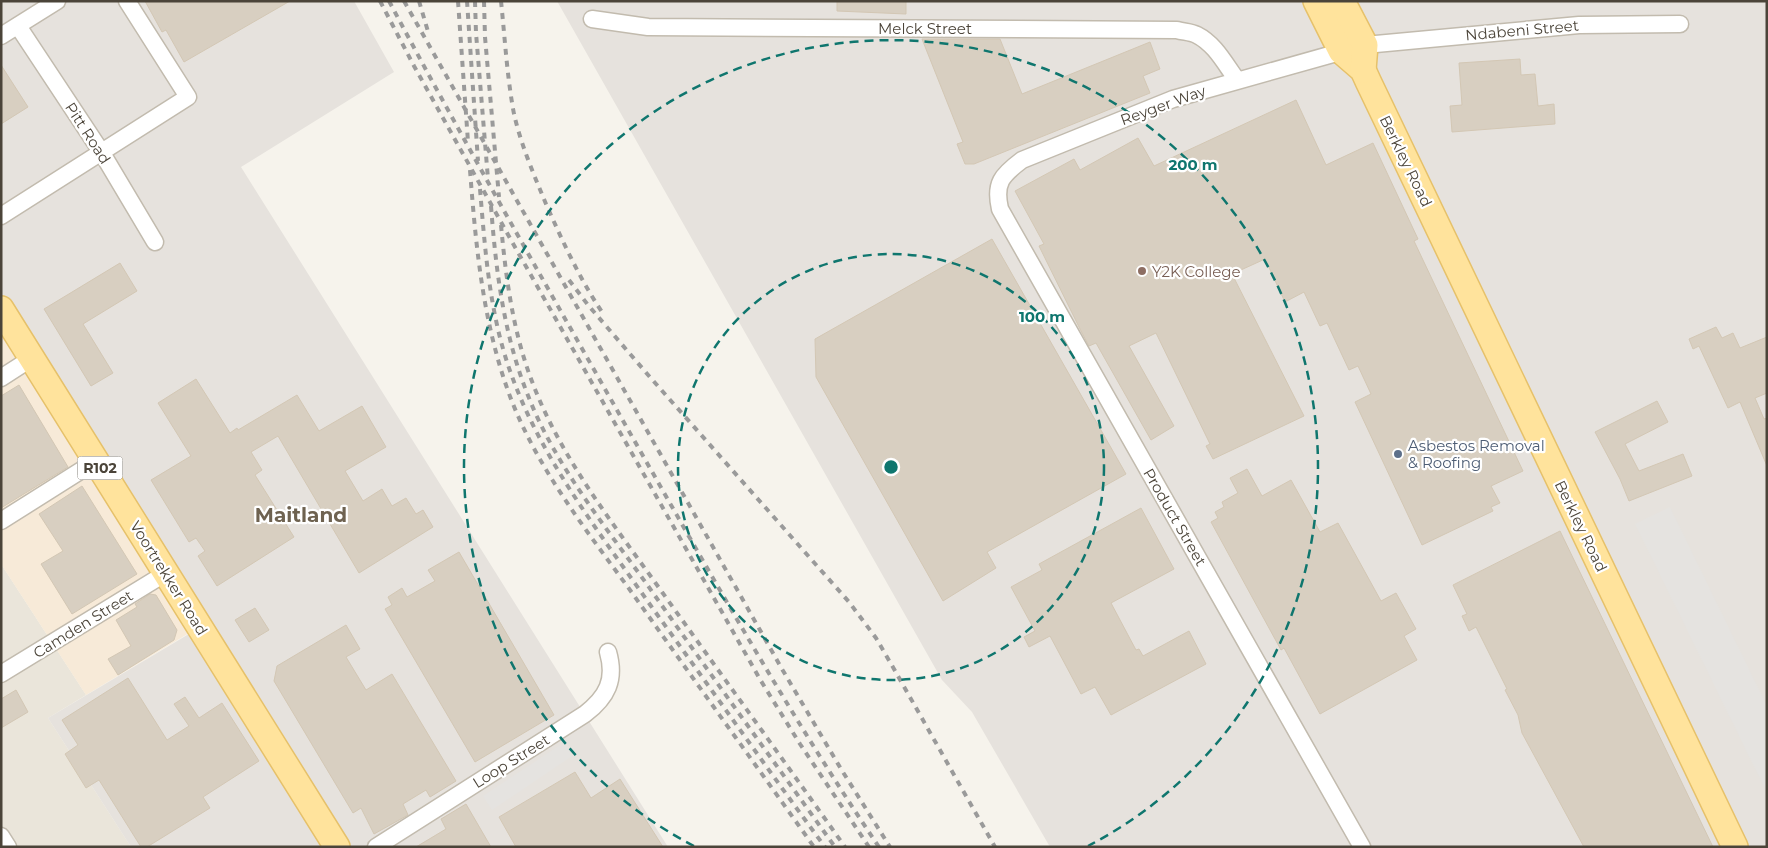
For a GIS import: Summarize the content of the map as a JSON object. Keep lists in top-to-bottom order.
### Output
{
  "streets": {
    "main road": ["Berkley Road", "R102", "Voortrekker Road"],
    "street": [
      "Melck Street",
      "Ndabeni Street",
      "Reyger Way",
      "Pitt Road",
      "Product Street",
      "Camden Street",
      "Loop Street"
    ]
  },
  "crossings": [
    ["Melck Street", "Reyger Way"],
    ["Ndabeni Street", "Reyger Way"],
    ["Ndabeni Street", "Berkley Road"],
    ["Reyger Way", "Berkley Road"],
    ["Reyger Way", "Product Street"],
    ["Voortrekker Road", "Camden Street"]
  ],
  "districts": ["Maitland"],
  "places": ["Y2K College", "Asbestos Removal & Roofing"],
  "rings": ["200 m", "100 m"]
}
